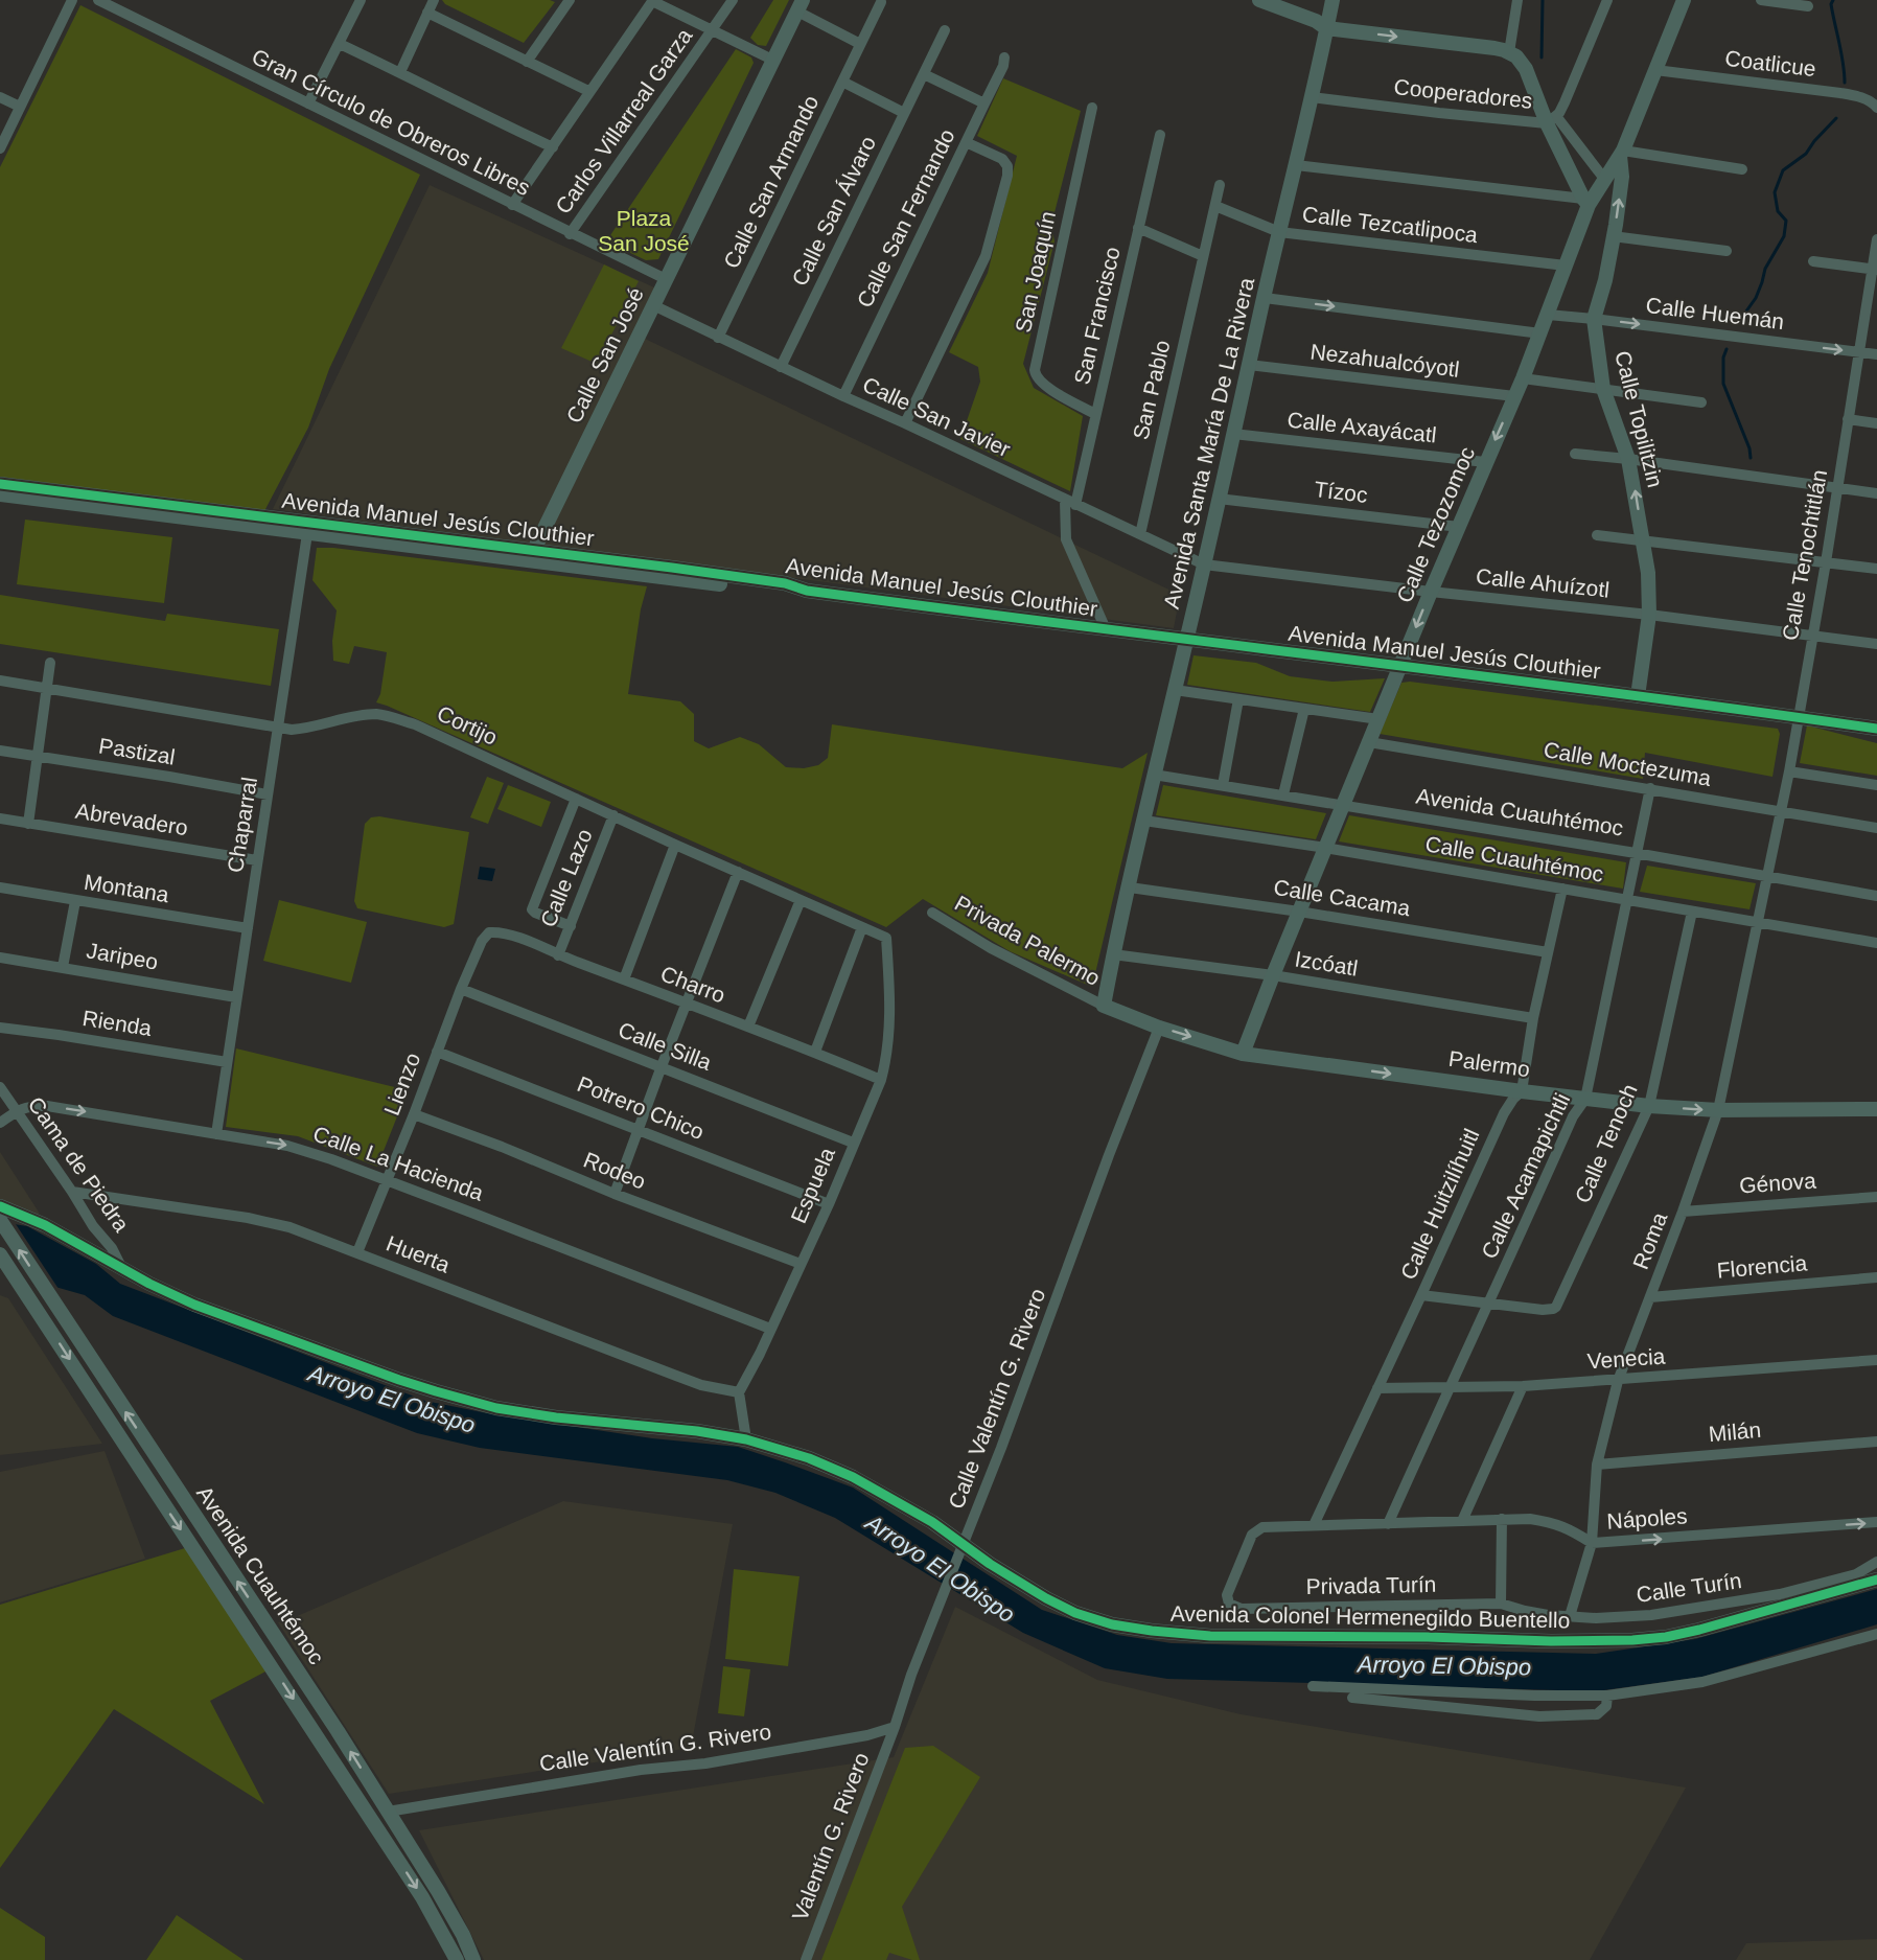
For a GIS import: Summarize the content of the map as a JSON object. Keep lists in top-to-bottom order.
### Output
{
  "streets": {
    "street": [
      "Coatlicue",
      "Cooperadores",
      "Carlos Villarreal Garza",
      "Gran Círculo de Obreros Libres",
      "Calle San Armando",
      "Calle San Álvaro",
      "Calle San Fernando",
      "Calle Tezcatlipoca",
      "San Joaquín",
      "Calle Huemán",
      "San Francisco",
      "Calle San José",
      "Nezahualcóyotl",
      "San Pablo",
      "Calle San Javier",
      "Calle Topilitzin",
      "Calle Axayácatl",
      "Avenida Santa María De La Rivera",
      "Tízoc",
      "Avenida Manuel Jesús Clouthier",
      "Calle Tezozomoc",
      "Calle Tenochtitlán",
      "Calle Ahuízotl",
      "Cortijo",
      "Pastizal",
      "Calle Moctezuma",
      "Avenida Cuauhtémoc",
      "Abrevadero",
      "Chaparral",
      "Calle Cuauhtémoc",
      "Calle Lazo",
      "Montana",
      "Calle Cacama",
      "Privada Palermo",
      "Jaripeo",
      "Izcóatl",
      "Charro",
      "Rienda",
      "Calle Silla",
      "Palermo",
      "Lienzo",
      "Potrero Chico",
      "Calle Tenoch",
      "Calle La Hacienda",
      "Cama de Piedra",
      "Rodeo",
      "Calle Acamapichtli",
      "Génova",
      "Espuela",
      "Calle Huitzilíhuitl",
      "Roma",
      "Huerta",
      "Florencia",
      "Venecia",
      "Calle Valentín G. Rivero",
      "Milán",
      "Nápoles",
      "Privada Turín",
      "Calle Turín",
      "Avenida Colonel Hermenegildo Buentello",
      "Valentín G. Rivero"
    ]
  },
  "crossings": [
    ["Cooperadores", "Avenida Santa María De La Rivera"],
    ["Carlos Villarreal Garza", "Gran Círculo de Obreros Libres"],
    ["Gran Círculo de Obreros Libres", "Calle San José"],
    ["Calle San Armando", "Calle San Javier"],
    ["Calle San Álvaro", "Calle San Javier"],
    ["Calle San Fernando", "Calle San Javier"],
    ["Calle Tezcatlipoca", "San Pablo"],
    ["Calle Tezcatlipoca", "Avenida Santa María De La Rivera"],
    ["Calle Tezcatlipoca", "Calle Tezozomoc"],
    ["San Joaquín", "San Francisco"],
    ["Calle Huemán", "Calle Topilitzin"],
    ["Calle Huemán", "Calle Tezozomoc"],
    ["Calle Huemán", "Calle Tenochtitlán"],
    ["San Francisco", "Calle San Javier"],
    ["San Francisco", "Avenida Manuel Jesús Clouthier"],
    ["Calle San José", "Calle San Javier"],
    ["Calle San José", "Avenida Manuel Jesús Clouthier"],
    ["Nezahualcóyotl", "Avenida Santa María De La Rivera"],
    ["Nezahualcóyotl", "Calle Tezozomoc"],
    ["San Pablo", "Calle San Javier"],
    ["Calle San Javier", "Avenida Santa María De La Rivera"],
    ["Calle San Javier", "Calle Ahuízotl"],
    ["Calle Topilitzin", "Avenida Manuel Jesús Clouthier"],
    ["Calle Topilitzin", "Calle Tezozomoc"],
    ["Calle Topilitzin", "Calle Ahuízotl"],
    ["Calle Axayácatl", "Avenida Santa María De La Rivera"],
    ["Calle Axayácatl", "Calle Tezozomoc"],
    ["Avenida Santa María De La Rivera", "Tízoc"],
    ["Avenida Santa María De La Rivera", "Avenida Manuel Jesús Clouthier"],
    ["Avenida Santa María De La Rivera", "Calle Ahuízotl"],
    ["Avenida Santa María De La Rivera", "Avenida Cuauhtémoc"],
    ["Avenida Santa María De La Rivera", "Calle Cuauhtémoc"],
    ["Avenida Santa María De La Rivera", "Calle Cacama"],
    ["Avenida Santa María De La Rivera", "Privada Palermo"],
    ["Avenida Santa María De La Rivera", "Izcóatl"],
    ["Avenida Santa María De La Rivera", "Palermo"],
    ["Tízoc", "Calle Tezozomoc"],
    ["Avenida Manuel Jesús Clouthier", "Calle Tezozomoc"],
    ["Avenida Manuel Jesús Clouthier", "Calle Tenochtitlán"],
    ["Avenida Manuel Jesús Clouthier", "Chaparral"],
    ["Calle Tezozomoc", "Calle Ahuízotl"],
    ["Calle Tezozomoc", "Calle Moctezuma"],
    ["Calle Tezozomoc", "Avenida Cuauhtémoc"],
    ["Calle Tezozomoc", "Calle Cuauhtémoc"],
    ["Calle Tezozomoc", "Calle Cacama"],
    ["Calle Tezozomoc", "Izcóatl"],
    ["Calle Tezozomoc", "Palermo"],
    ["Calle Tenochtitlán", "Calle Ahuízotl"],
    ["Calle Tenochtitlán", "Calle Moctezuma"],
    ["Calle Tenochtitlán", "Avenida Cuauhtémoc"],
    ["Calle Tenochtitlán", "Roma"],
    ["Cortijo", "Chaparral"],
    ["Cortijo", "Calle Lazo"],
    ["Cortijo", "Espuela"],
    ["Pastizal", "Chaparral"],
    ["Calle Moctezuma", "Calle Acamapichtli"],
    ["Avenida Cuauhtémoc", "Calle Acamapichtli"],
    ["Avenida Cuauhtémoc", "Roma"],
    ["Avenida Cuauhtémoc", "Calle Valentín G. Rivero"],
    ["Abrevadero", "Chaparral"],
    ["Chaparral", "Montana"],
    ["Chaparral", "Jaripeo"],
    ["Chaparral", "Rienda"],
    ["Chaparral", "Calle La Hacienda"],
    ["Calle Cuauhtémoc", "Calle Tenoch"],
    ["Calle Cuauhtémoc", "Calle Acamapichtli"],
    ["Calle Cuauhtémoc", "Calle Huitzilíhuitl"],
    ["Calle Cuauhtémoc", "Roma"],
    ["Calle Lazo", "Charro"],
    ["Calle Cacama", "Calle Huitzilíhuitl"],
    ["Privada Palermo", "Palermo"],
    ["Izcóatl", "Calle Huitzilíhuitl"],
    ["Charro", "Lienzo"],
    ["Charro", "Espuela"],
    ["Calle Silla", "Lienzo"],
    ["Calle Silla", "Espuela"],
    ["Palermo", "Calle Tenoch"],
    ["Palermo", "Calle Acamapichtli"],
    ["Palermo", "Calle Huitzilíhuitl"],
    ["Palermo", "Roma"],
    ["Palermo", "Calle Valentín G. Rivero"],
    ["Lienzo", "Potrero Chico"],
    ["Lienzo", "Calle La Hacienda"],
    ["Lienzo", "Rodeo"],
    ["Lienzo", "Huerta"],
    ["Potrero Chico", "Espuela"],
    ["Calle Tenoch", "Calle Acamapichtli"],
    ["Calle La Hacienda", "Cama de Piedra"],
    ["Calle La Hacienda", "Espuela"],
    ["Cama de Piedra", "Huerta"],
    ["Cama de Piedra", "Avenida Colonel Hermenegildo Buentello"],
    ["Rodeo", "Espuela"],
    ["Calle Acamapichtli", "Venecia"],
    ["Calle Acamapichtli", "Nápoles"],
    ["Génova", "Roma"],
    ["Espuela", "Huerta"],
    ["Calle Huitzilíhuitl", "Venecia"],
    ["Calle Huitzilíhuitl", "Nápoles"],
    ["Roma", "Florencia"],
    ["Roma", "Venecia"],
    ["Roma", "Milán"],
    ["Roma", "Nápoles"],
    ["Roma", "Calle Turín"],
    ["Calle Valentín G. Rivero", "Avenida Colonel Hermenegildo Buentello"],
    ["Calle Valentín G. Rivero", "Valentín G. Rivero"],
    ["Nápoles", "Privada Turín"],
    ["Privada Turín", "Calle Turín"]
  ],
  "one_way": ["Palermo", "Calle La Hacienda", "Nápoles"],
  "water": ["Arroyo El Obispo"],
  "parks": ["Plaza San José"]
}
